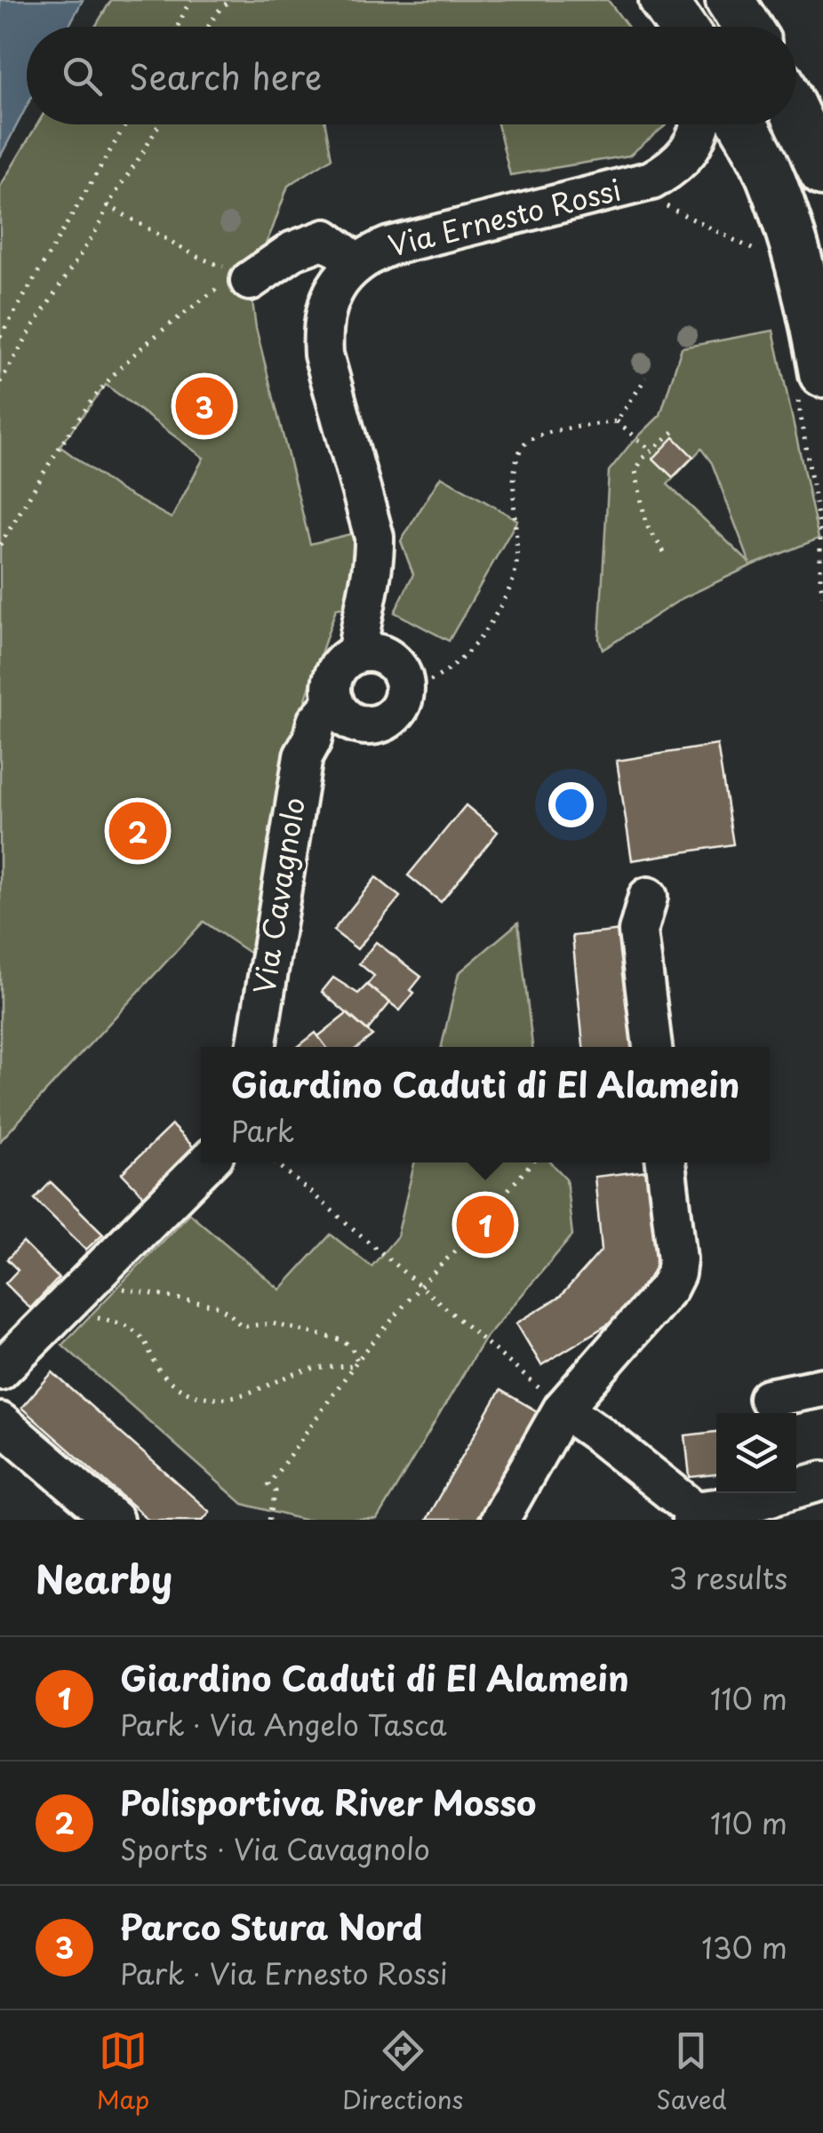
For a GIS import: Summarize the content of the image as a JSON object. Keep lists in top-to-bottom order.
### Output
{
  "streets": {
    "street": ["Via Ernesto Rossi", "Via Cavagnolo"]
  },
  "crossings": [
    ["Via Ernesto Rossi", "Via Cavagnolo"]
  ],
  "page": {
    "search": "Search here",
    "pins": ["3", "2", "1"],
    "popup": ["Giardino Caduti di El Alamein", "Park"],
    "heading": ["Nearby", "3 results"],
    "list": [
      {
        "mark": "1",
        "name": "Giardino Caduti di El Alamein",
        "note": "Park · Via Angelo Tasca",
        "value": "110 m"
      },
      {
        "mark": "2",
        "name": "Polisportiva River Mosso",
        "note": "Sports · Via Cavagnolo",
        "value": "110 m"
      },
      {
        "mark": "3",
        "name": "Parco Stura Nord",
        "note": "Park · Via Ernesto Rossi",
        "value": "130 m"
      }
    ],
    "nav": ["Map", "Directions", "Saved"]
  }
}
